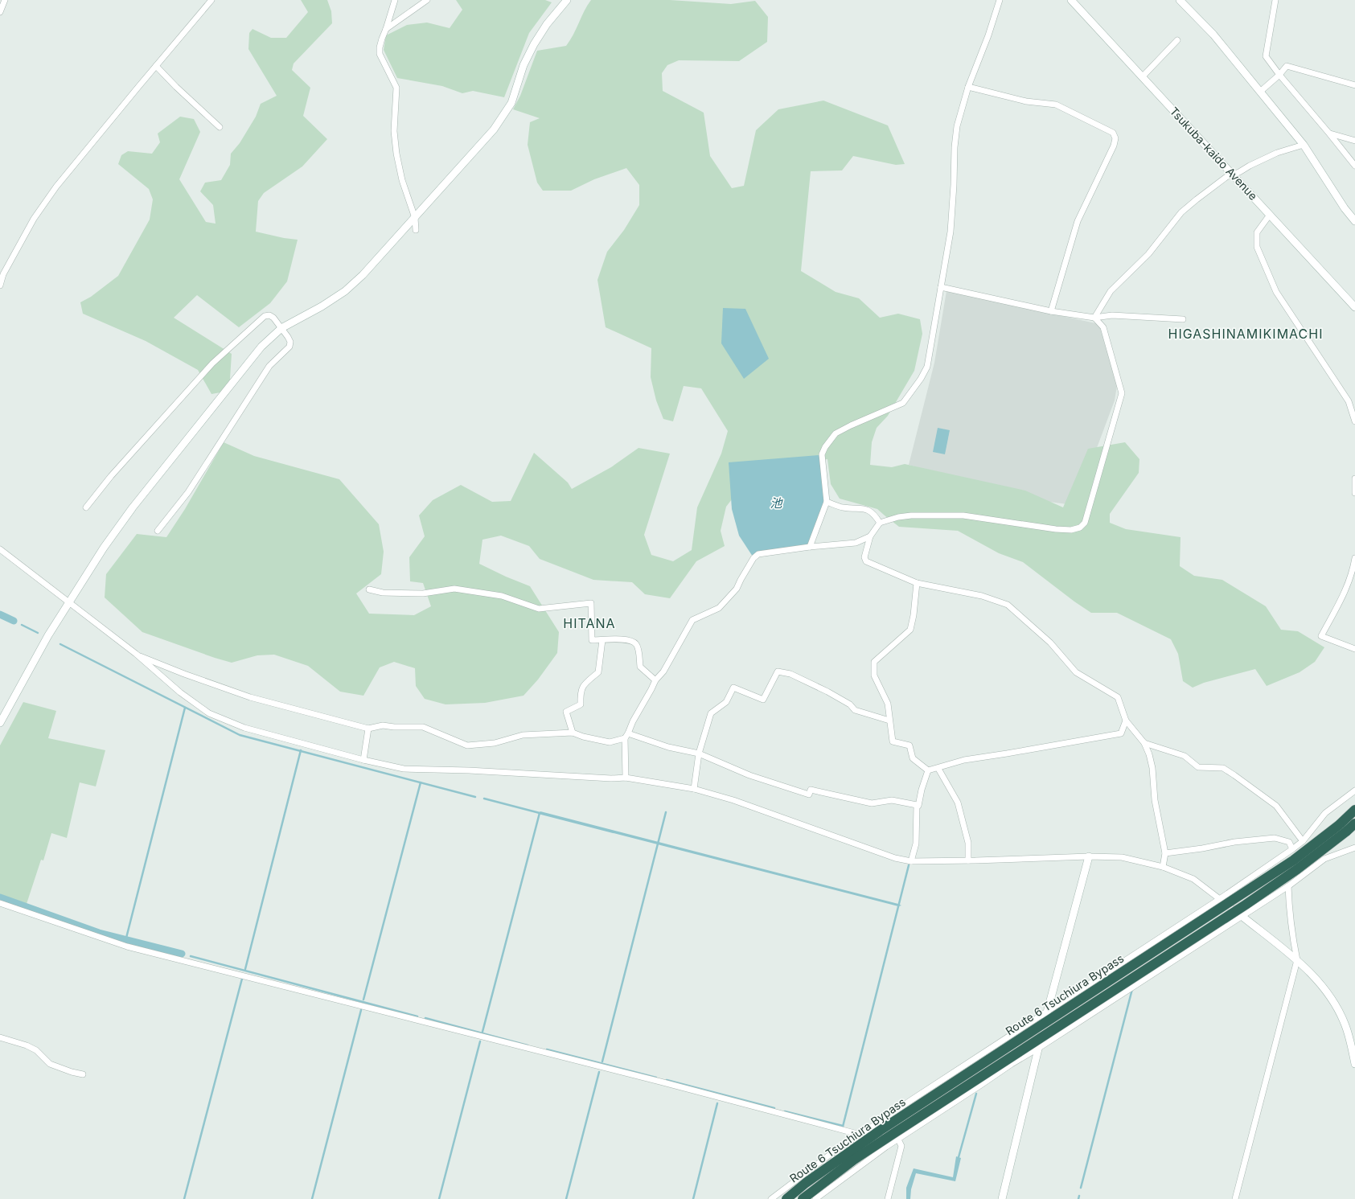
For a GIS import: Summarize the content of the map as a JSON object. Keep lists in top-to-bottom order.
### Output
{
  "streets": {
    "highway": ["Route 6 Tsuchiura Bypass"],
    "street": ["Tsukuba-kaido Avenue"]
  },
  "districts": ["HIGASHINAMIKIMACHI", "HITANA"],
  "water": ["池"]
}
